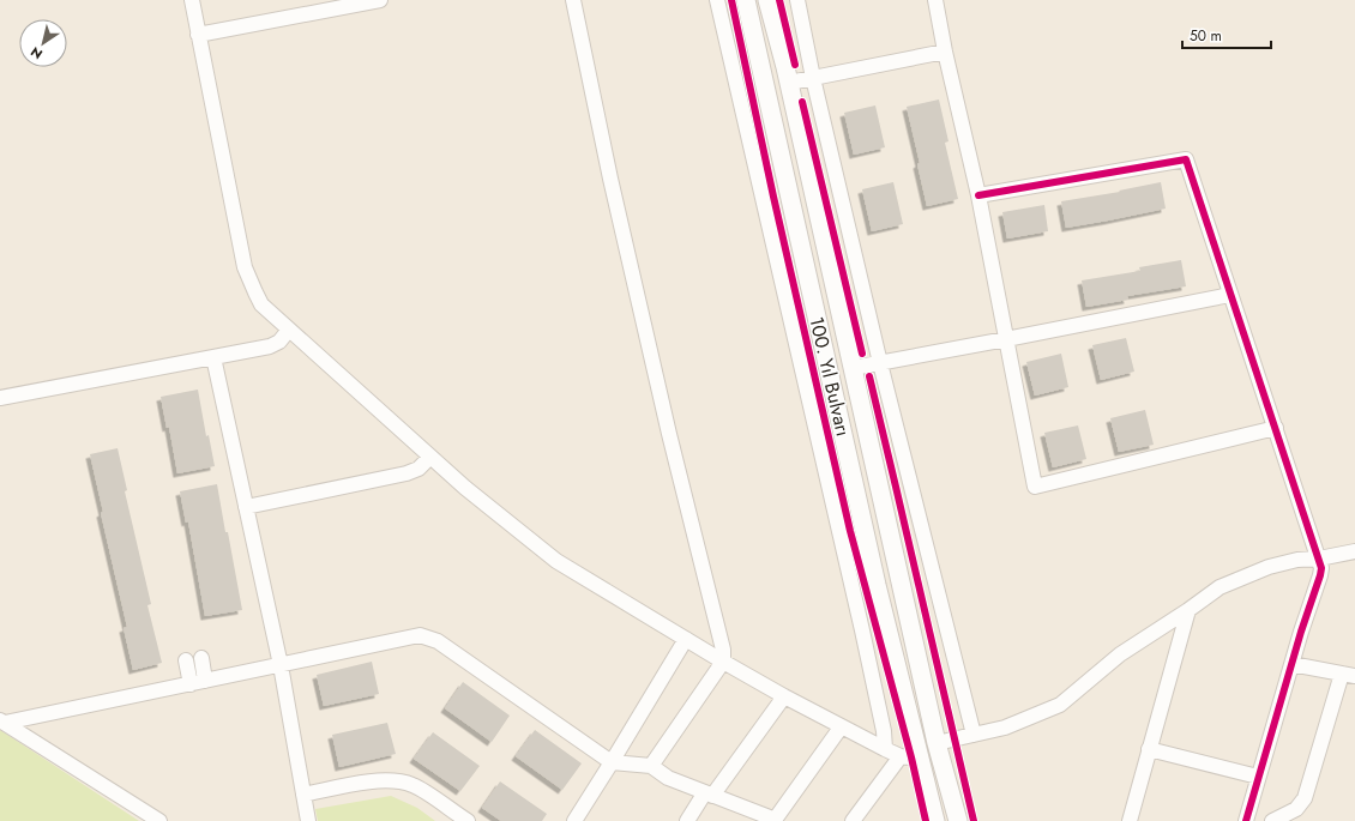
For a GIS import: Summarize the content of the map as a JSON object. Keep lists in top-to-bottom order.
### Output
{
  "streets": {
    "main road": ["100. Yıl Bulvarı"]
  },
  "scale_bar": "50 m",
  "north": "bottom left"
}
